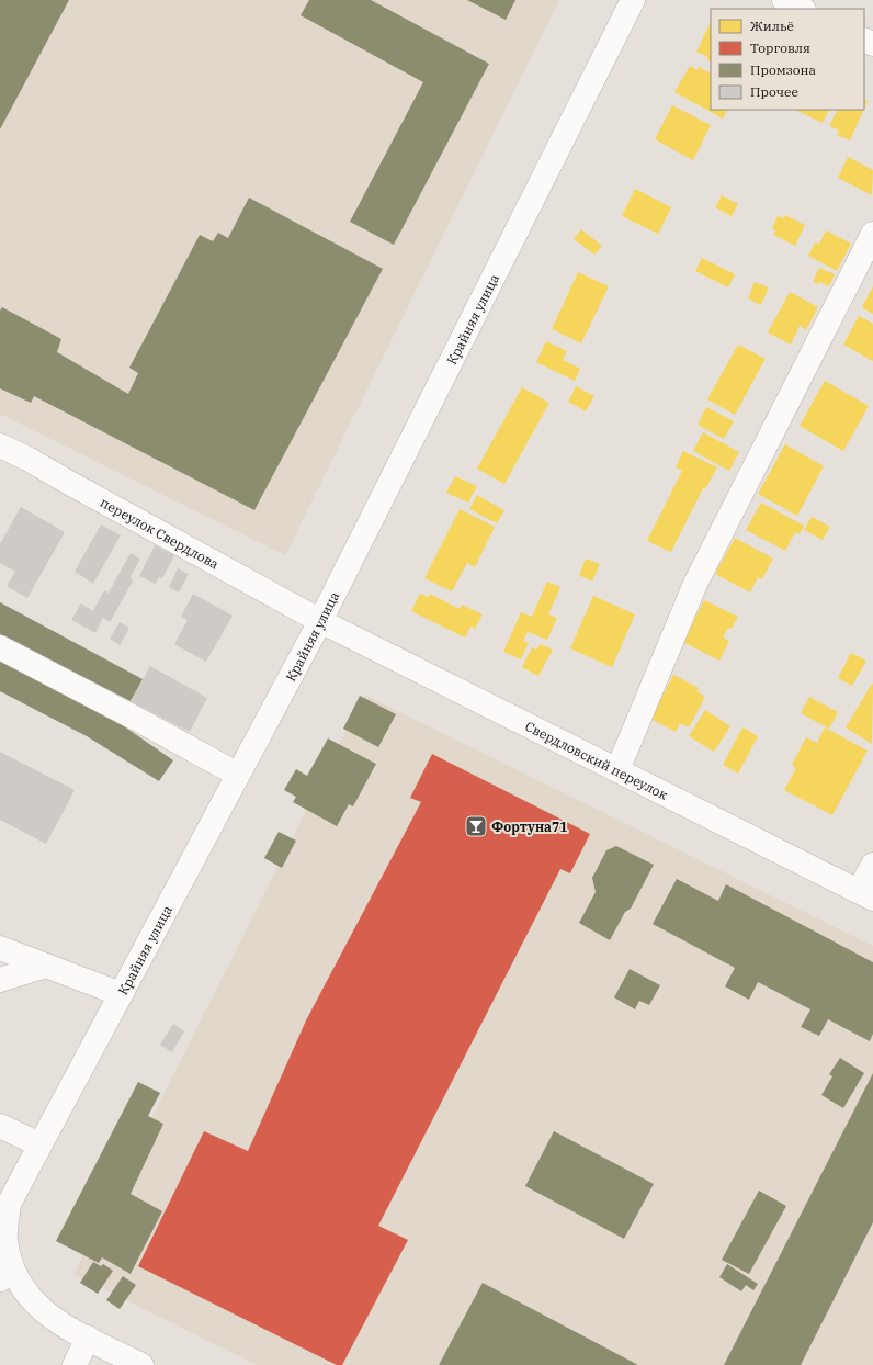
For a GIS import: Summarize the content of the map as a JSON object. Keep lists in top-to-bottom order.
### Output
{
  "streets": {
    "street": ["Крайняя улица", "переулок Свердлова", "Свердловский переулок"]
  },
  "crossings": [
    ["Крайняя улица", "переулок Свердлова"],
    ["Крайняя улица", "Свердловский переулок"],
    ["переулок Свердлова", "Свердловский переулок"]
  ],
  "places": {
    "bar": ["Фортуна71"]
  },
  "legend": [
    "Жильё",
    "Торговля",
    "Промзона",
    "Прочее"
  ]
}
